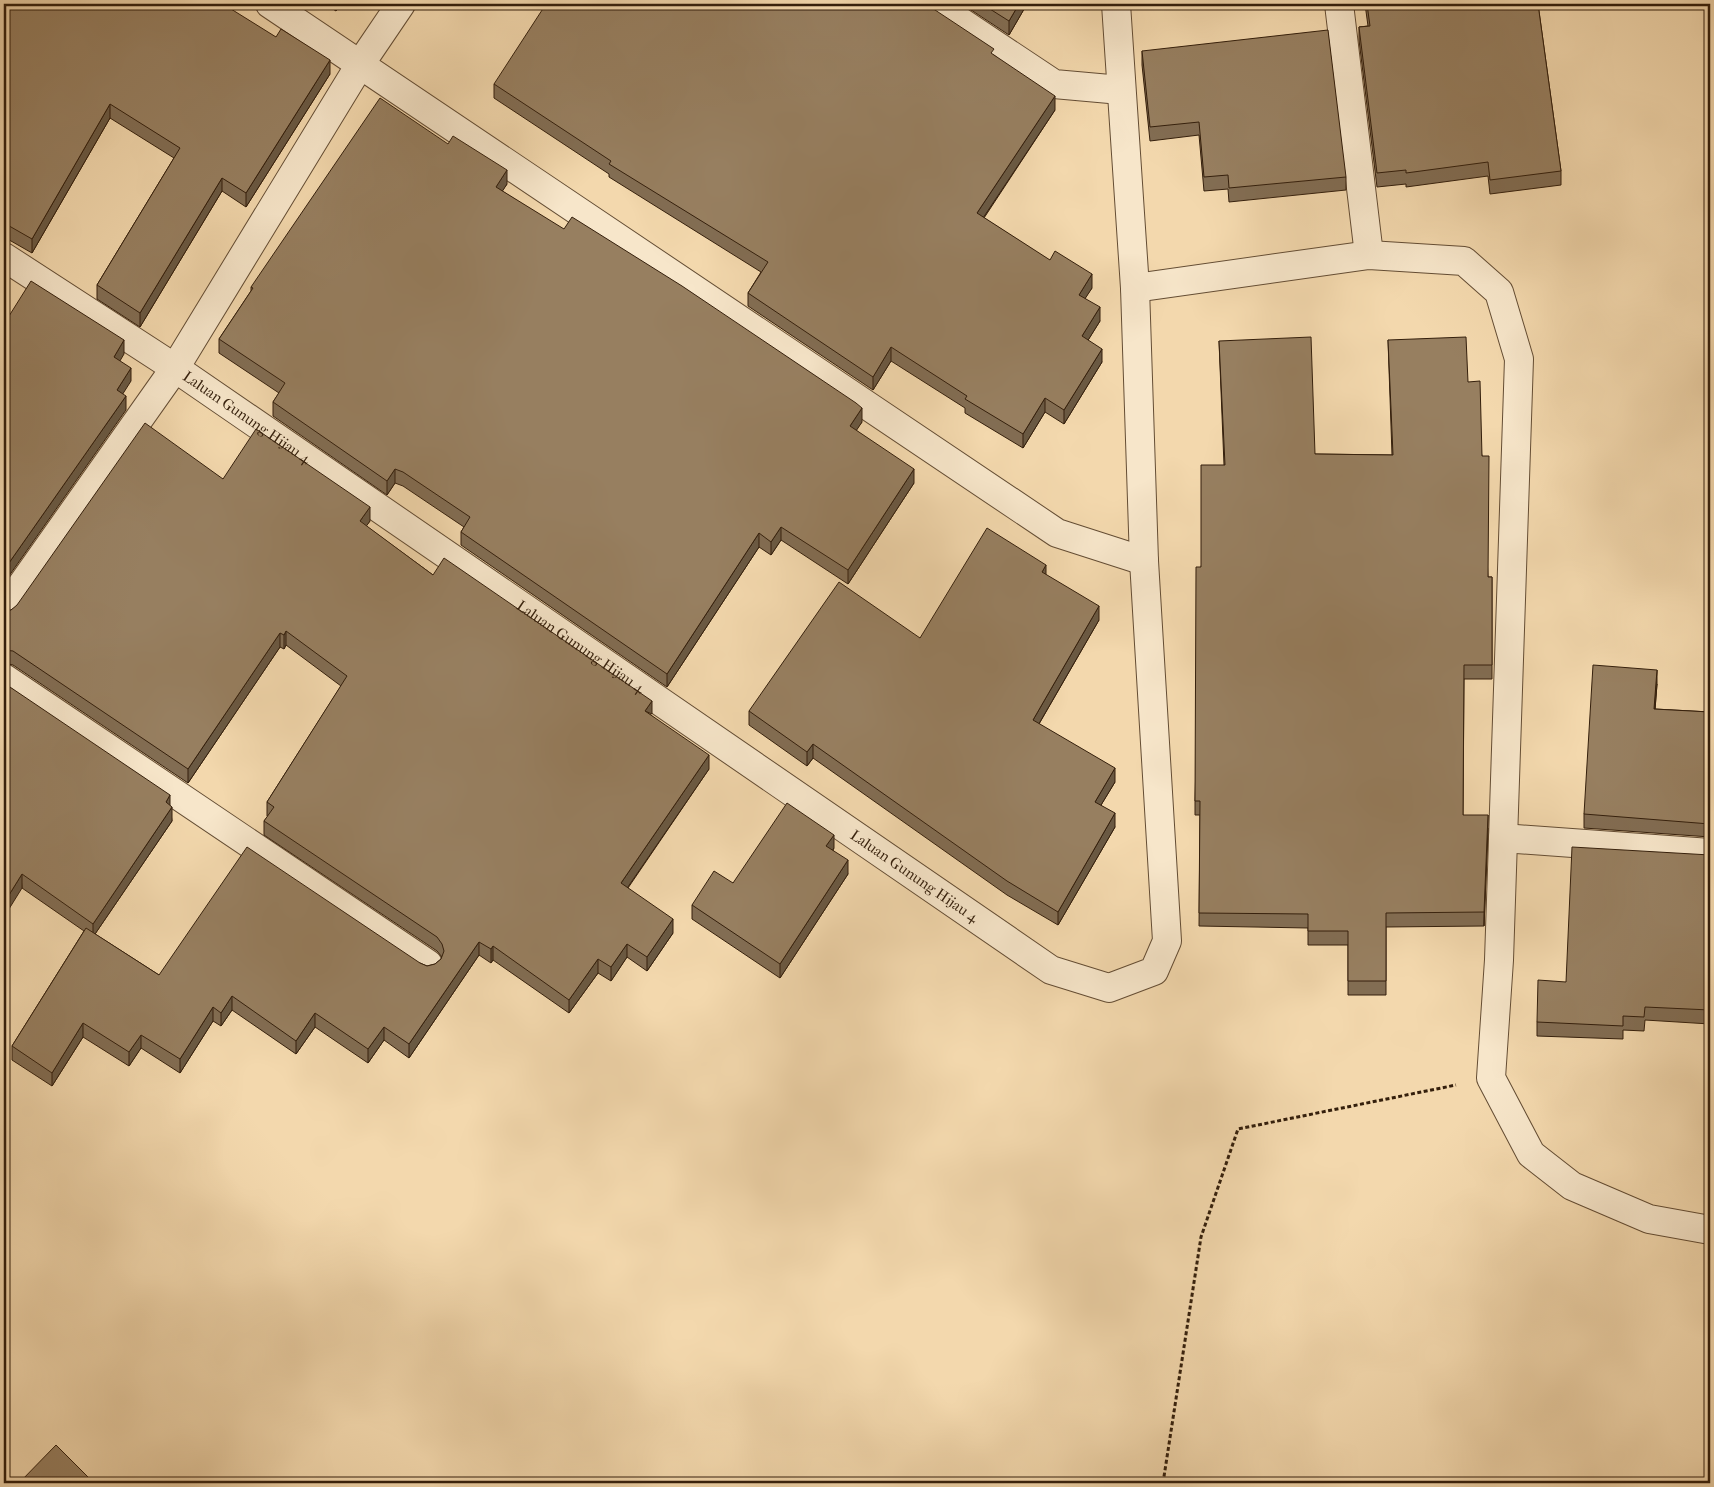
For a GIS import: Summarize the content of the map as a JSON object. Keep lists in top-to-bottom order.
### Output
{
  "streets": {
    "street": ["Laluan Gunung Hijau 4"]
  }
}
